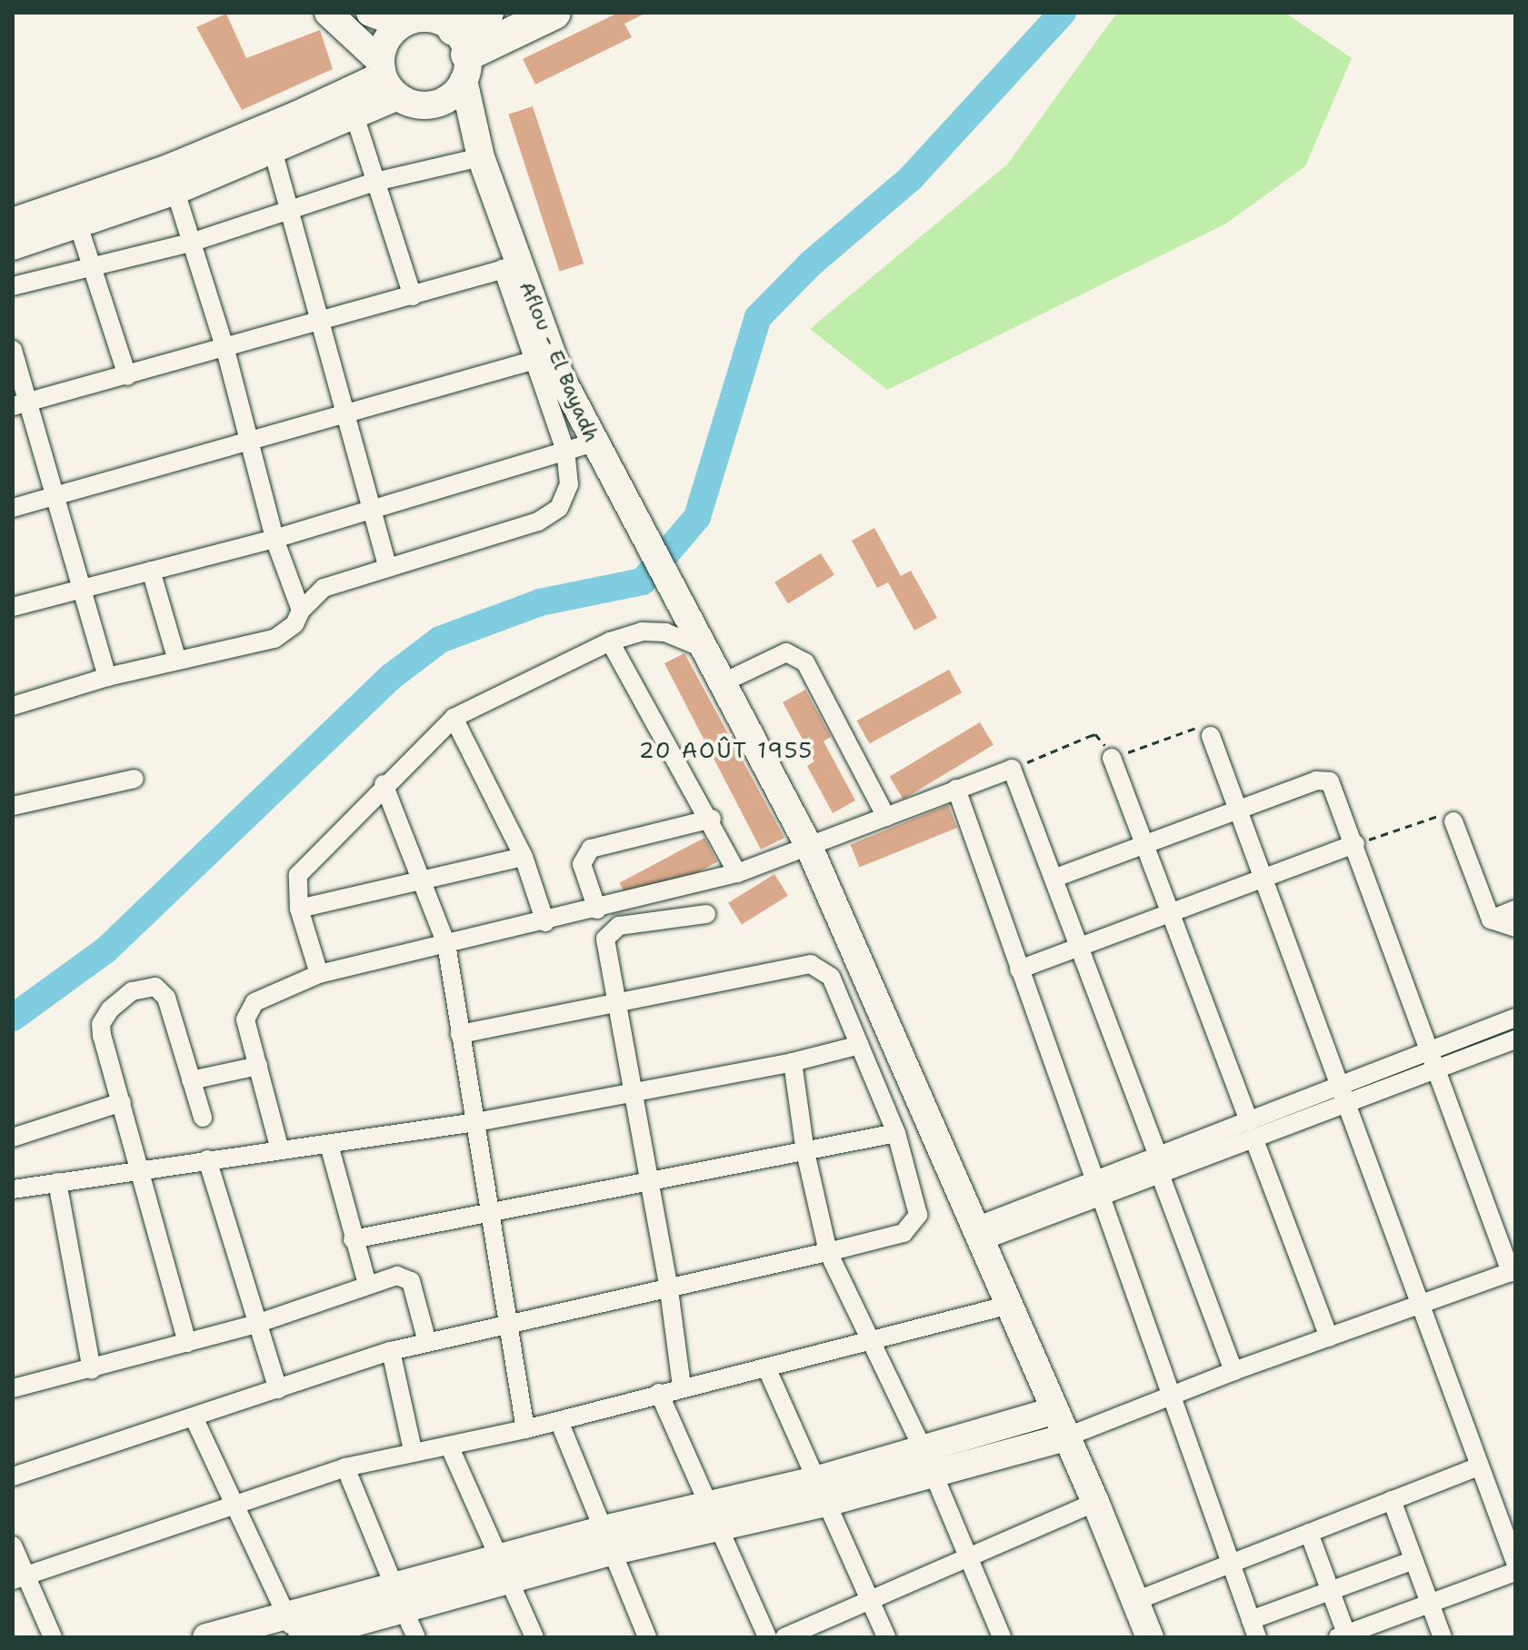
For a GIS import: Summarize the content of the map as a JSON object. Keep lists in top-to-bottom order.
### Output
{
  "streets": {
    "main road": ["Aflou - El Bayadh"]
  },
  "districts": ["20 AOÛT 1955"]
}
